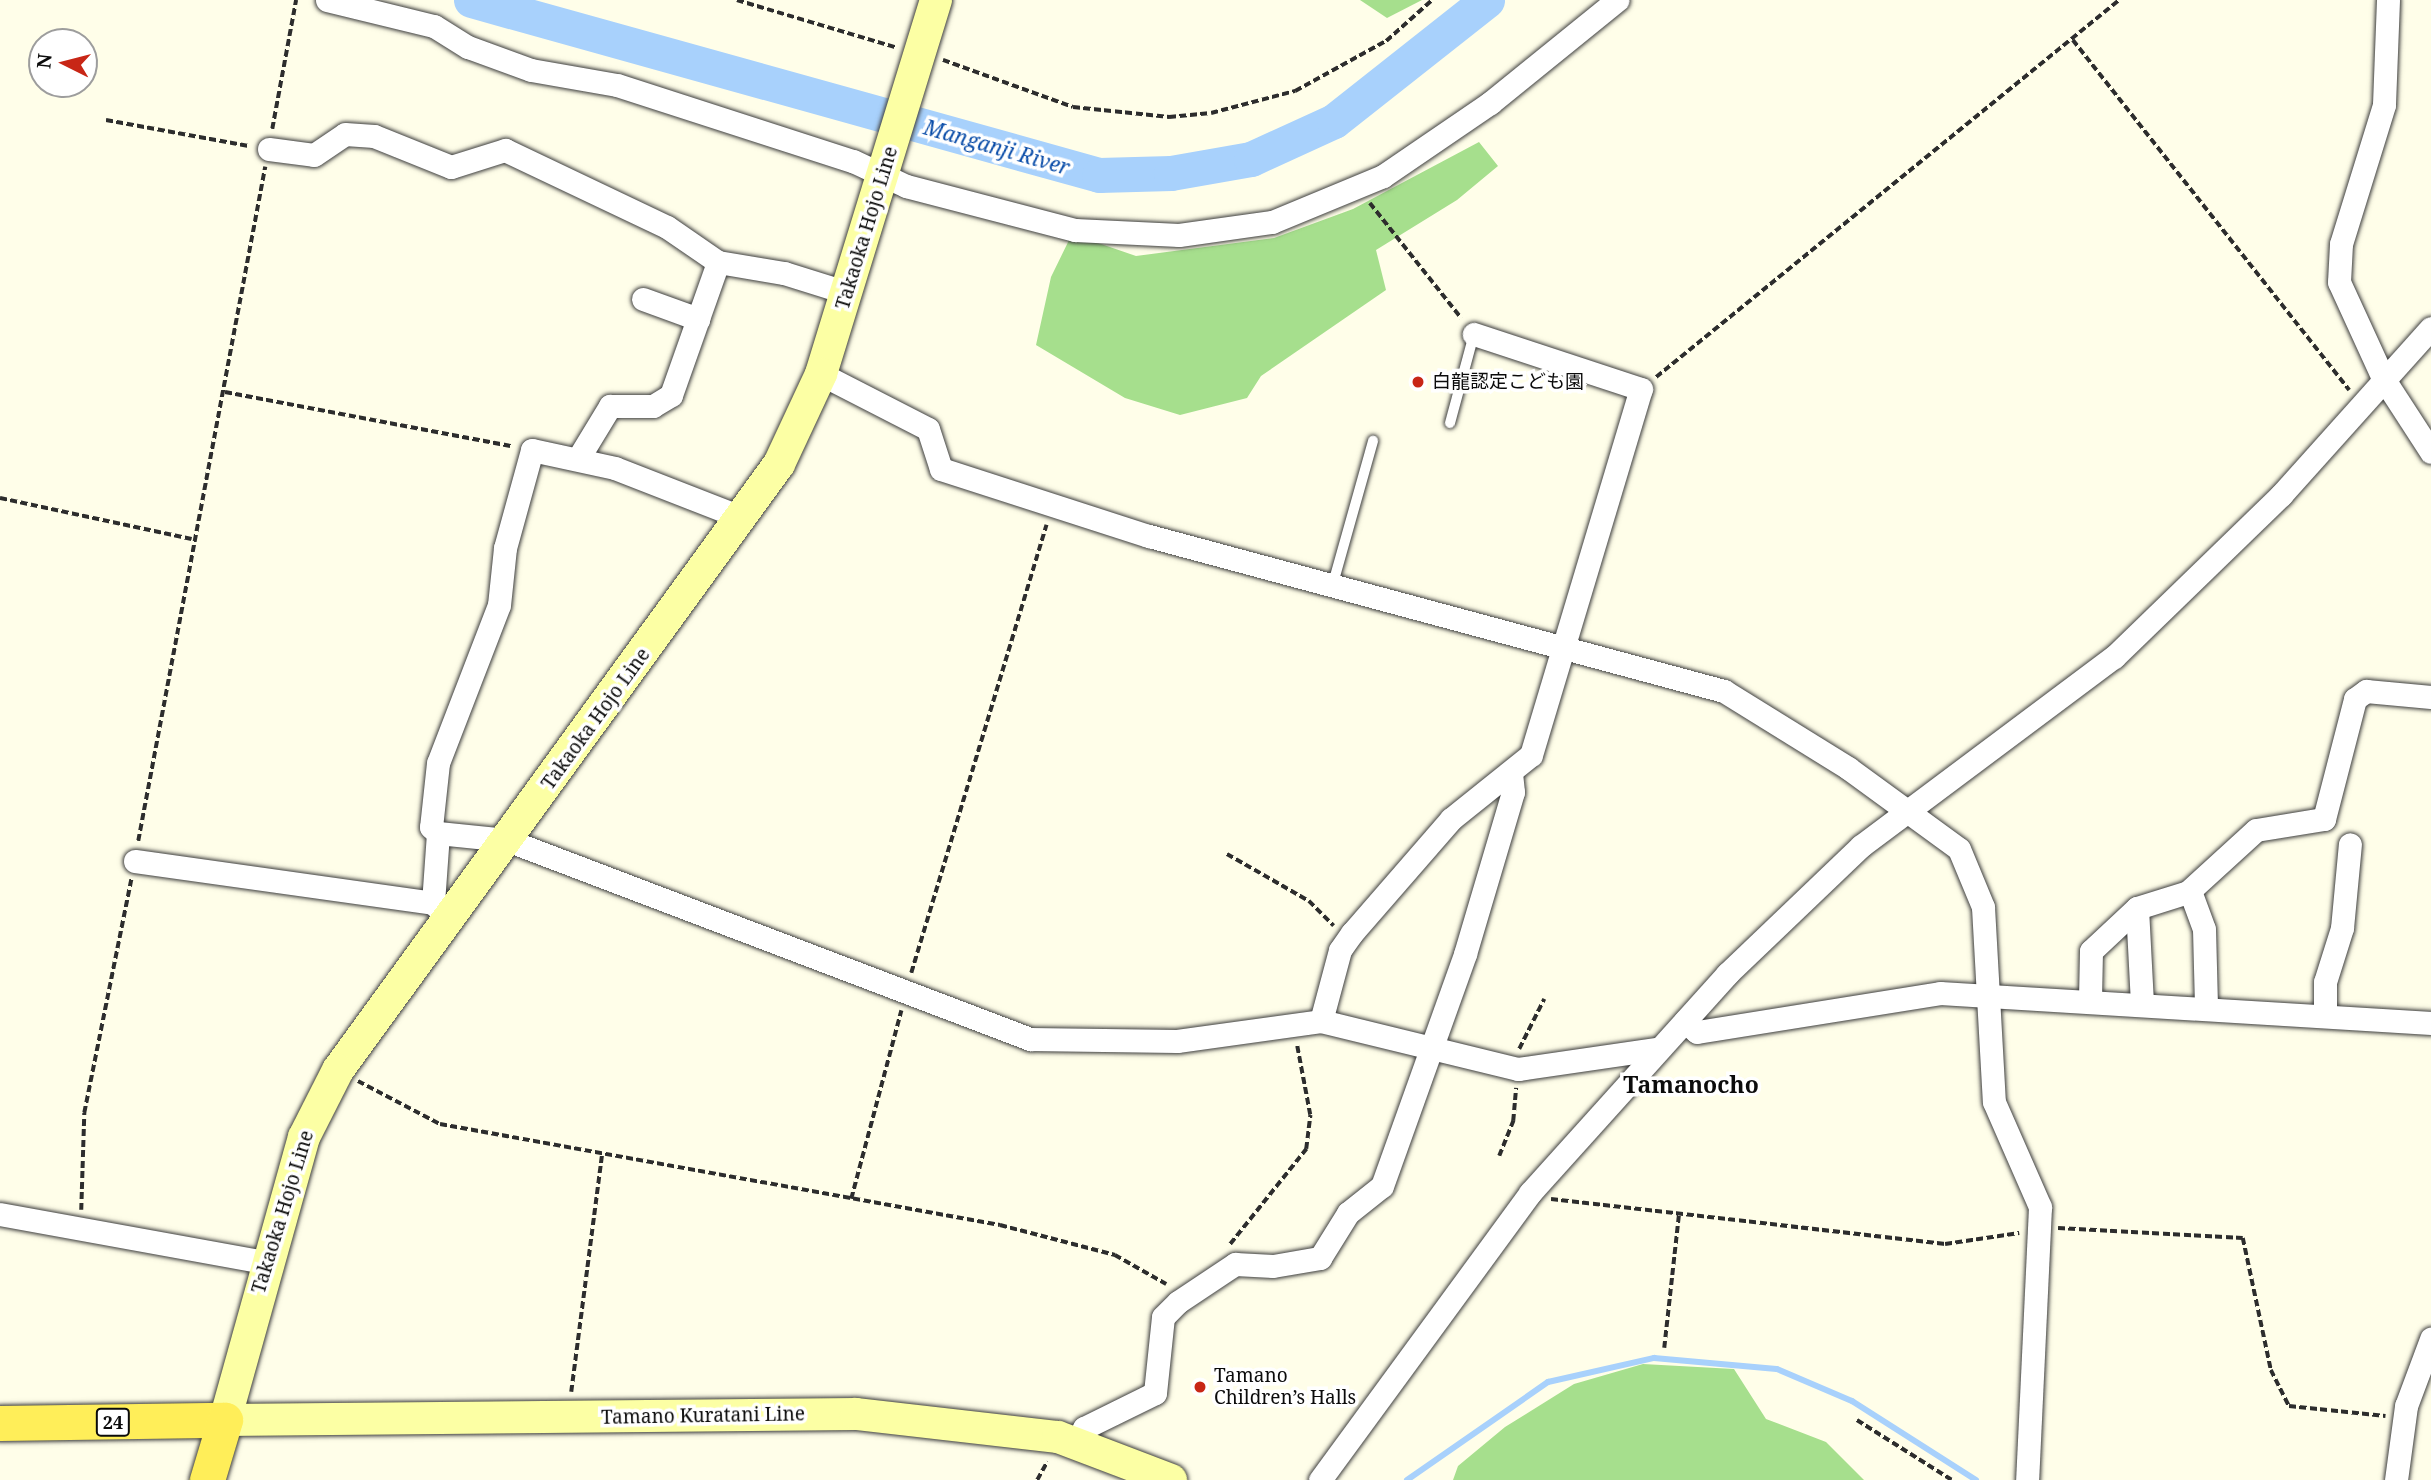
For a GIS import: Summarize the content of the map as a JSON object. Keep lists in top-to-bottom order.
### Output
{
  "streets": {
    "main road": ["Takaoka Hojo Line", "Tamano Kuratani Line", "24"]
  },
  "crossings": [
    ["Takaoka Hojo Line", "Tamano Kuratani Line"],
    ["Takaoka Hojo Line", "24"],
    ["Tamano Kuratani Line", "24"]
  ],
  "districts": ["Tamanocho"],
  "water": ["Manganji River"],
  "places": ["白龍認定こども園", "Tamano Children’s Halls"],
  "north": "left"
}
